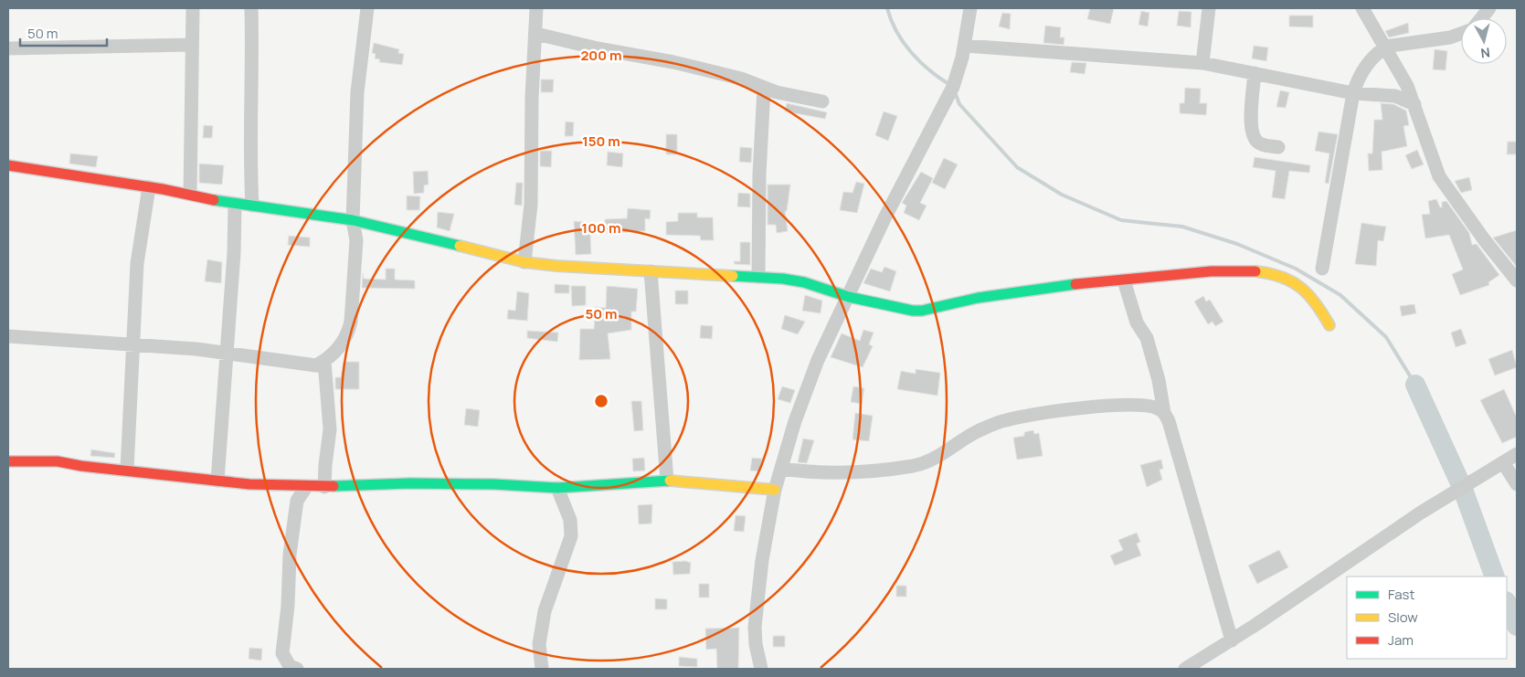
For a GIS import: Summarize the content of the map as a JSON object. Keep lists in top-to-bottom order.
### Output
{
  "legend": ["Fast", "Slow", "Jam"],
  "scale_bar": "50 m",
  "north": "bottom",
  "rings": [
    "200 m",
    "150 m",
    "100 m",
    "50 m"
  ]
}
